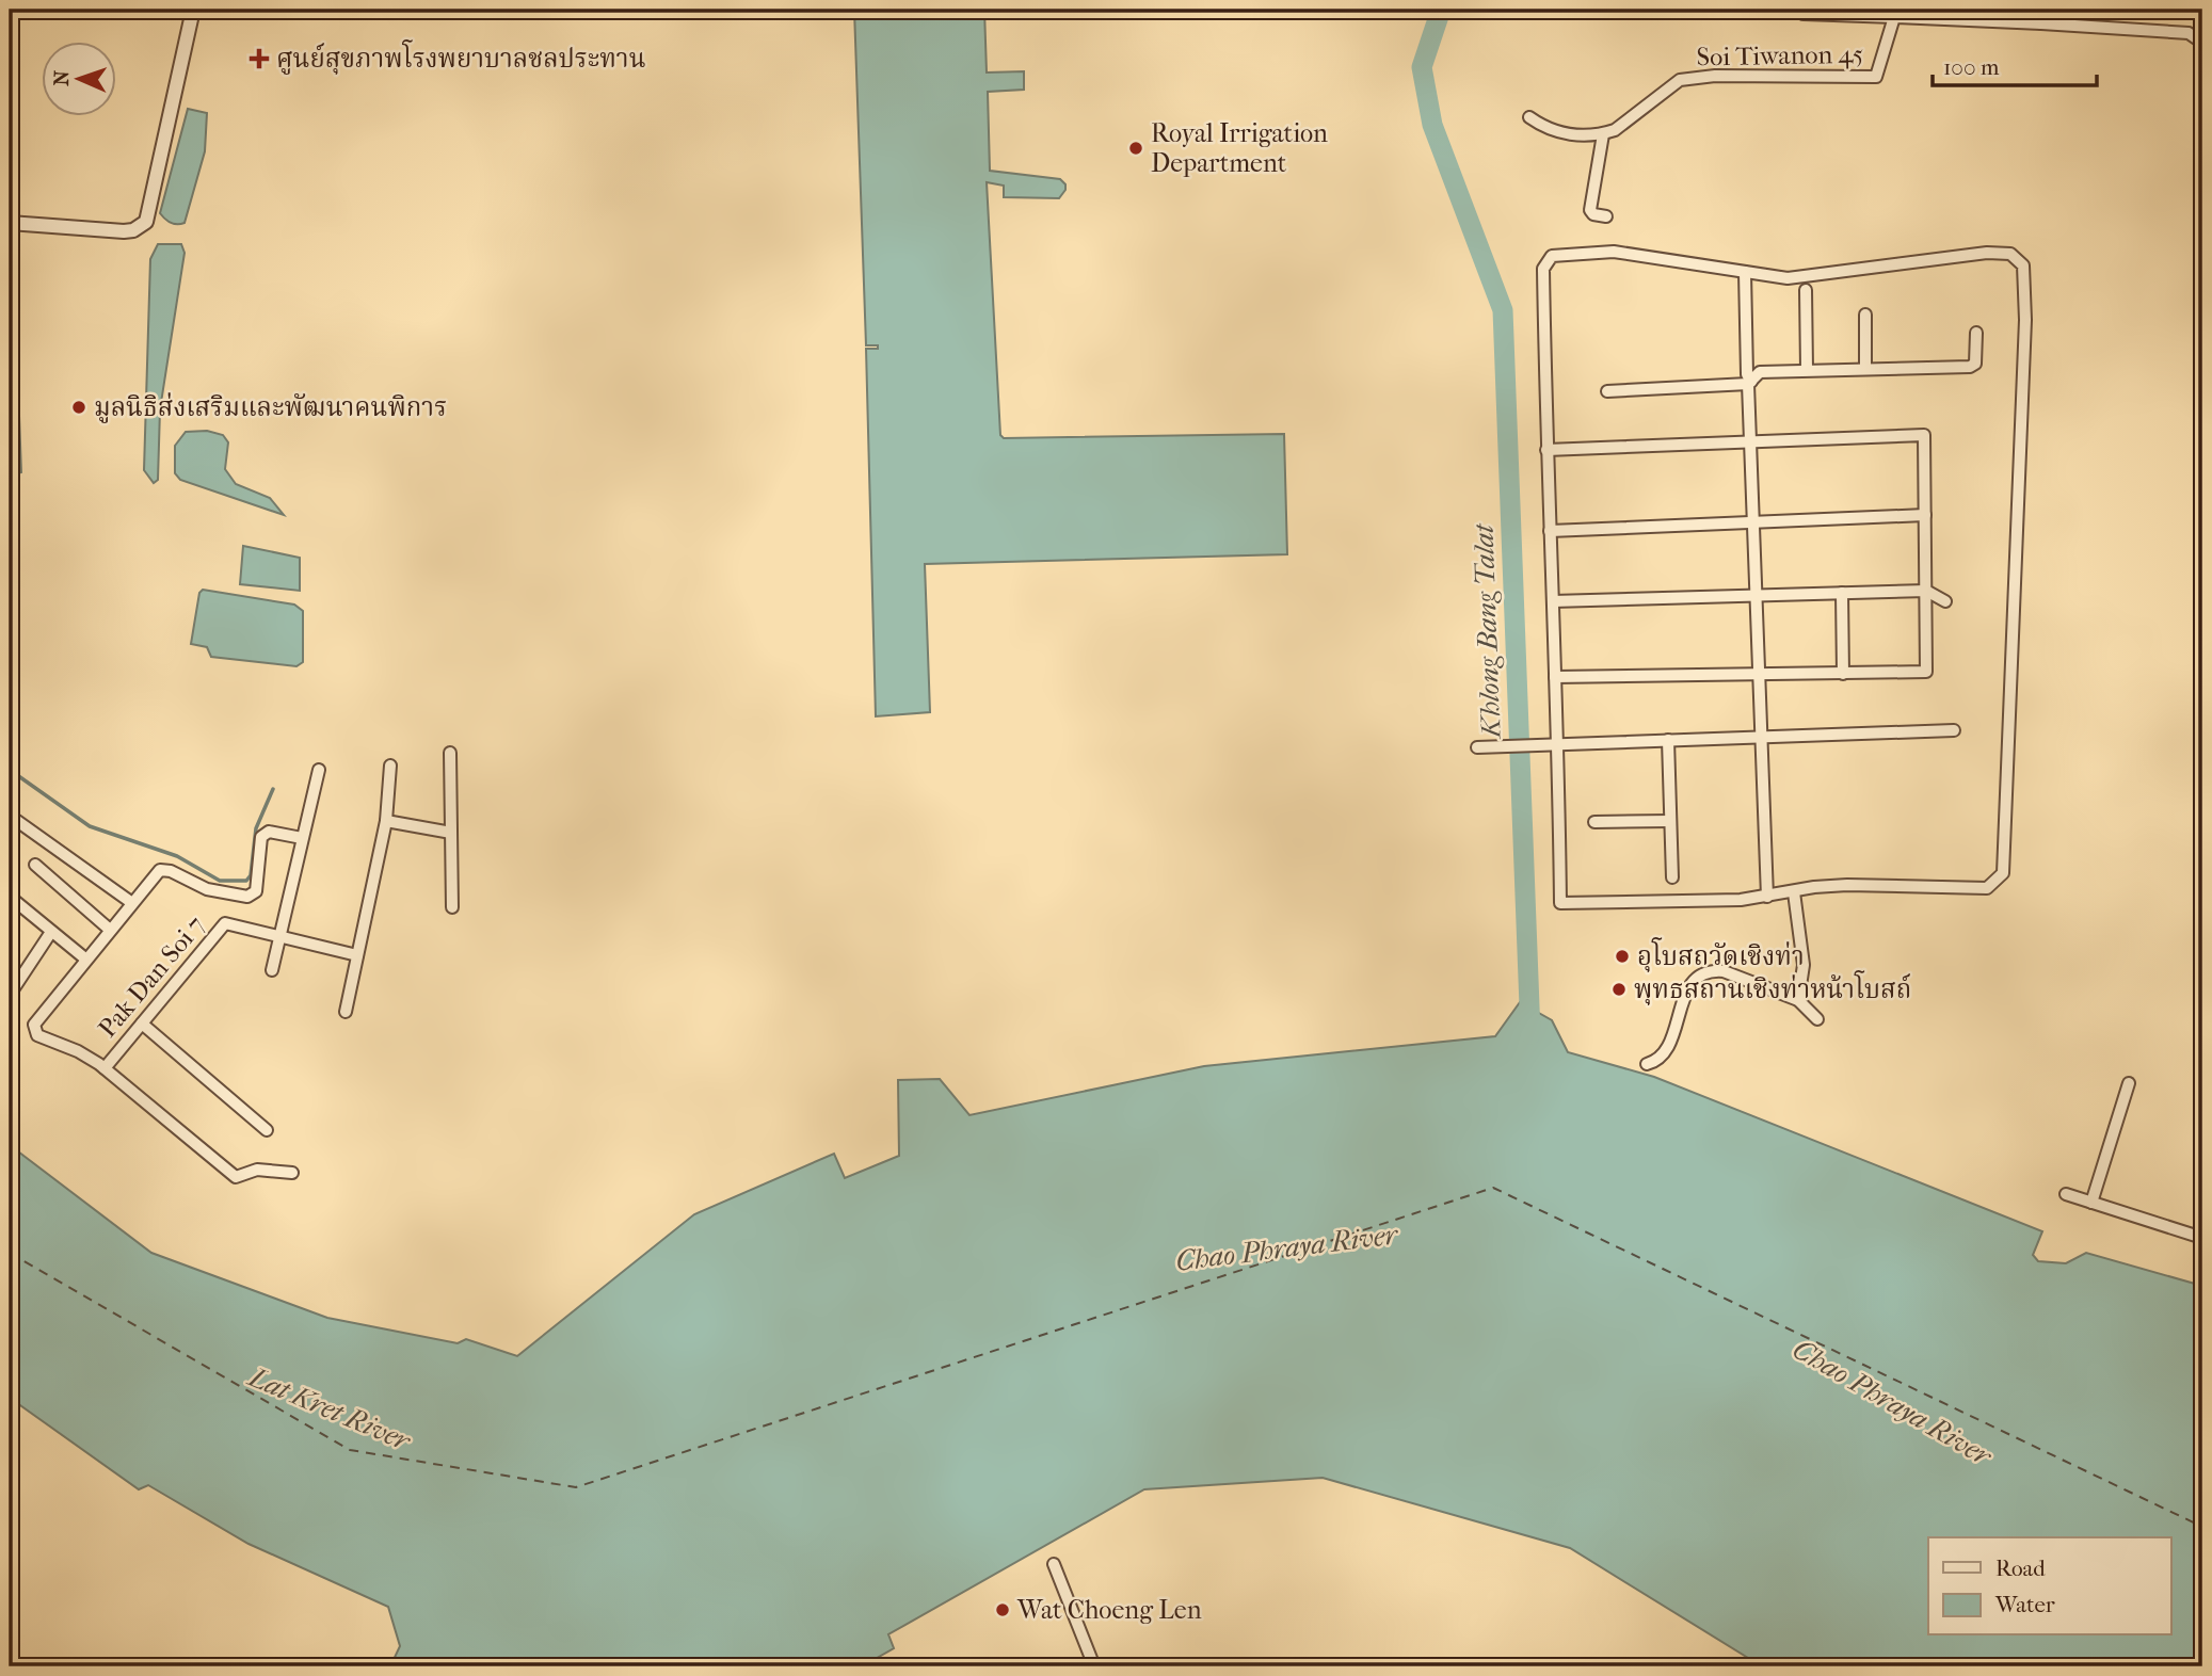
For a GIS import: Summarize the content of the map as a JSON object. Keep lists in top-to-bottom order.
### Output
{
  "streets": {
    "street": ["Soi Tiwanon 45", "Pak Dan Soi 7"]
  },
  "water": ["Khlong Bang Talat", "Chao Phraya River", "Lat Kret River"],
  "places": {
    "health": ["ศูนย์สุขภาพโรงพยาบาลชลประทาน"],
    "other": [
      "Royal Irrigation Department",
      "มูลนิธิส่งเสริมและพัฒนาคนพิการ",
      "อุโบสถวัดเชิงท่า",
      "พุทธสถานเชิงท่าหน้าโบสถ์",
      "Wat Choeng Len"
    ]
  },
  "legend": ["Road", "Water"],
  "scale_bar": "100 m",
  "north": "left"
}
